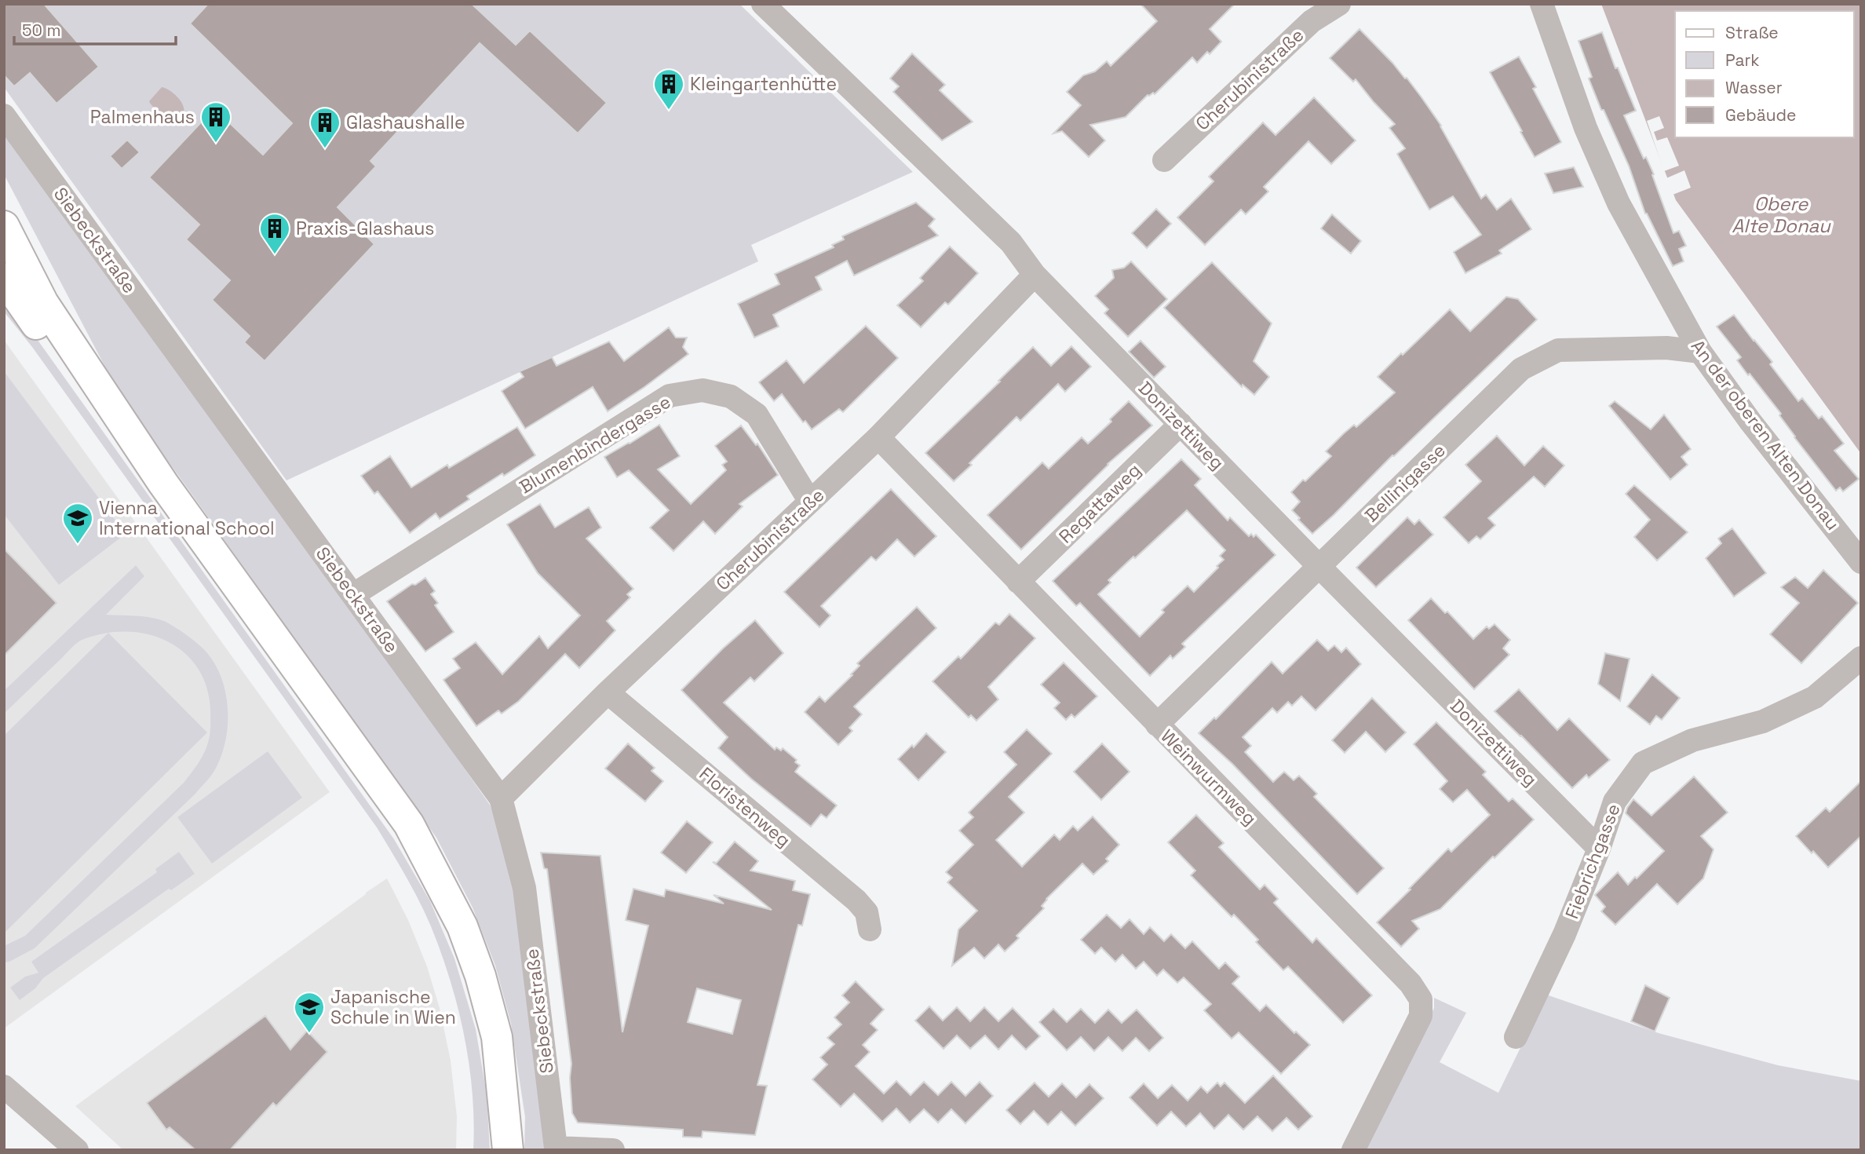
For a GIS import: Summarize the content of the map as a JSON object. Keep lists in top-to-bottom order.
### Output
{
  "streets": {
    "street": [
      "Cherubinistraße",
      "Siebeckstraße",
      "Donizettiweg",
      "An der oberen Alten Donau",
      "Blumenbindergasse",
      "Bellinigasse",
      "Regattaweg",
      "Weinwurmweg",
      "Floristenweg",
      "Fiebrichgasse"
    ]
  },
  "crossings": [
    ["Cherubinistraße", "Siebeckstraße"],
    ["Cherubinistraße", "Donizettiweg"],
    ["Cherubinistraße", "Blumenbindergasse"],
    ["Cherubinistraße", "Weinwurmweg"],
    ["Cherubinistraße", "Floristenweg"],
    ["Siebeckstraße", "Blumenbindergasse"],
    ["Donizettiweg", "Bellinigasse"],
    ["Donizettiweg", "Regattaweg"],
    ["Donizettiweg", "Fiebrichgasse"],
    ["An der oberen Alten Donau", "Bellinigasse"],
    ["Bellinigasse", "Weinwurmweg"],
    ["Regattaweg", "Weinwurmweg"]
  ],
  "water": ["Obere Alte Donau"],
  "places": {
    "building": [
      "Kleingartenhütte",
      "Palmenhaus",
      "Glashaushalle",
      "Praxis-Glashaus"
    ],
    "school or university": ["Vienna International School", "Japanische Schule in Wien"]
  },
  "legend": [
    "Straße",
    "Park",
    "Wasser",
    "Gebäude"
  ],
  "scale_bar": "50 m"
}
